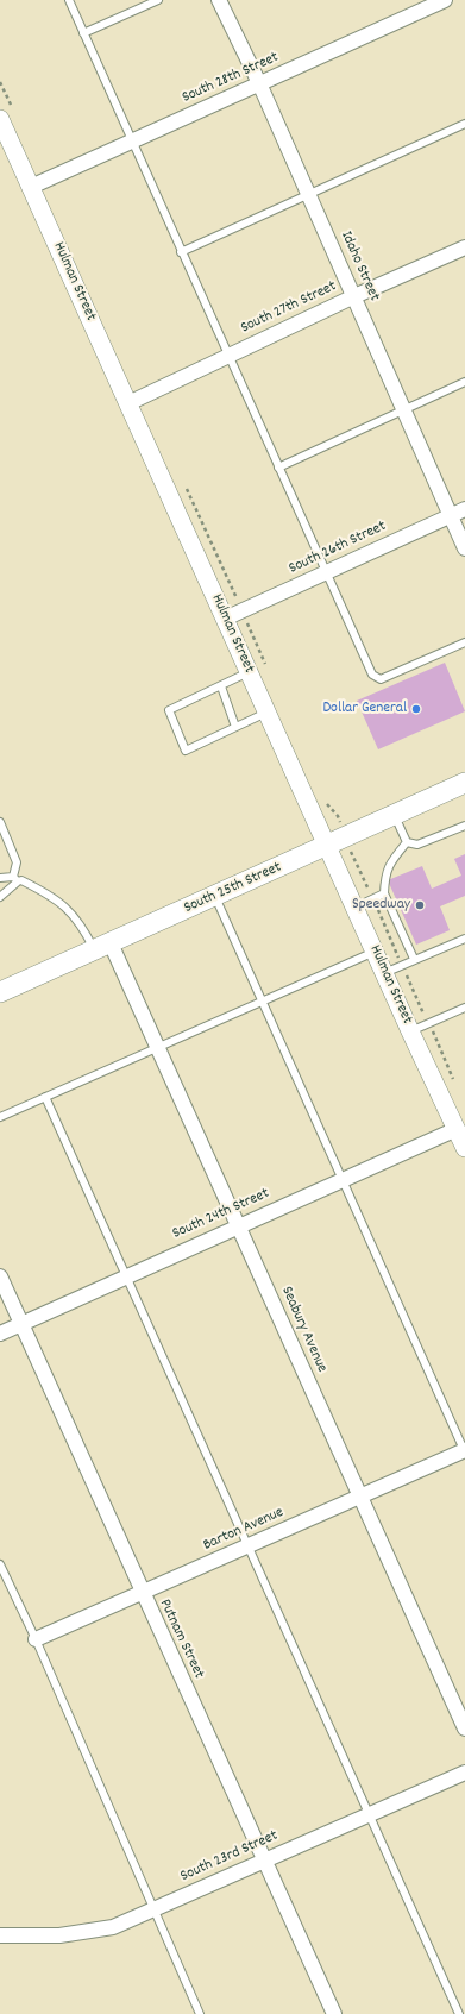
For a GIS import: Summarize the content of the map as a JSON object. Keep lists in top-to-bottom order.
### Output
{
  "streets": {
    "main road": ["South 25th Street"],
    "street": [
      "South 28th Street",
      "Idaho Street",
      "Hulman Street",
      "South 27th Street",
      "South 26th Street",
      "South 24th Street",
      "Seabury Avenue",
      "Barton Avenue",
      "Putnam Street",
      "South 23rd Street"
    ]
  },
  "crossings": [
    ["South 28th Street", "Idaho Street"],
    ["South 28th Street", "Hulman Street"],
    ["Idaho Street", "South 27th Street"],
    ["Idaho Street", "South 26th Street"],
    ["Hulman Street", "South 27th Street"],
    ["Hulman Street", "South 26th Street"],
    ["Hulman Street", "South 25th Street"],
    ["Hulman Street", "South 24th Street"],
    ["South 25th Street", "Seabury Avenue"],
    ["South 24th Street", "Seabury Avenue"],
    ["South 24th Street", "Putnam Street"],
    ["Seabury Avenue", "Barton Avenue"],
    ["Barton Avenue", "Putnam Street"],
    ["Putnam Street", "South 23rd Street"]
  ],
  "places": ["Dollar General", "Speedway"]
}
